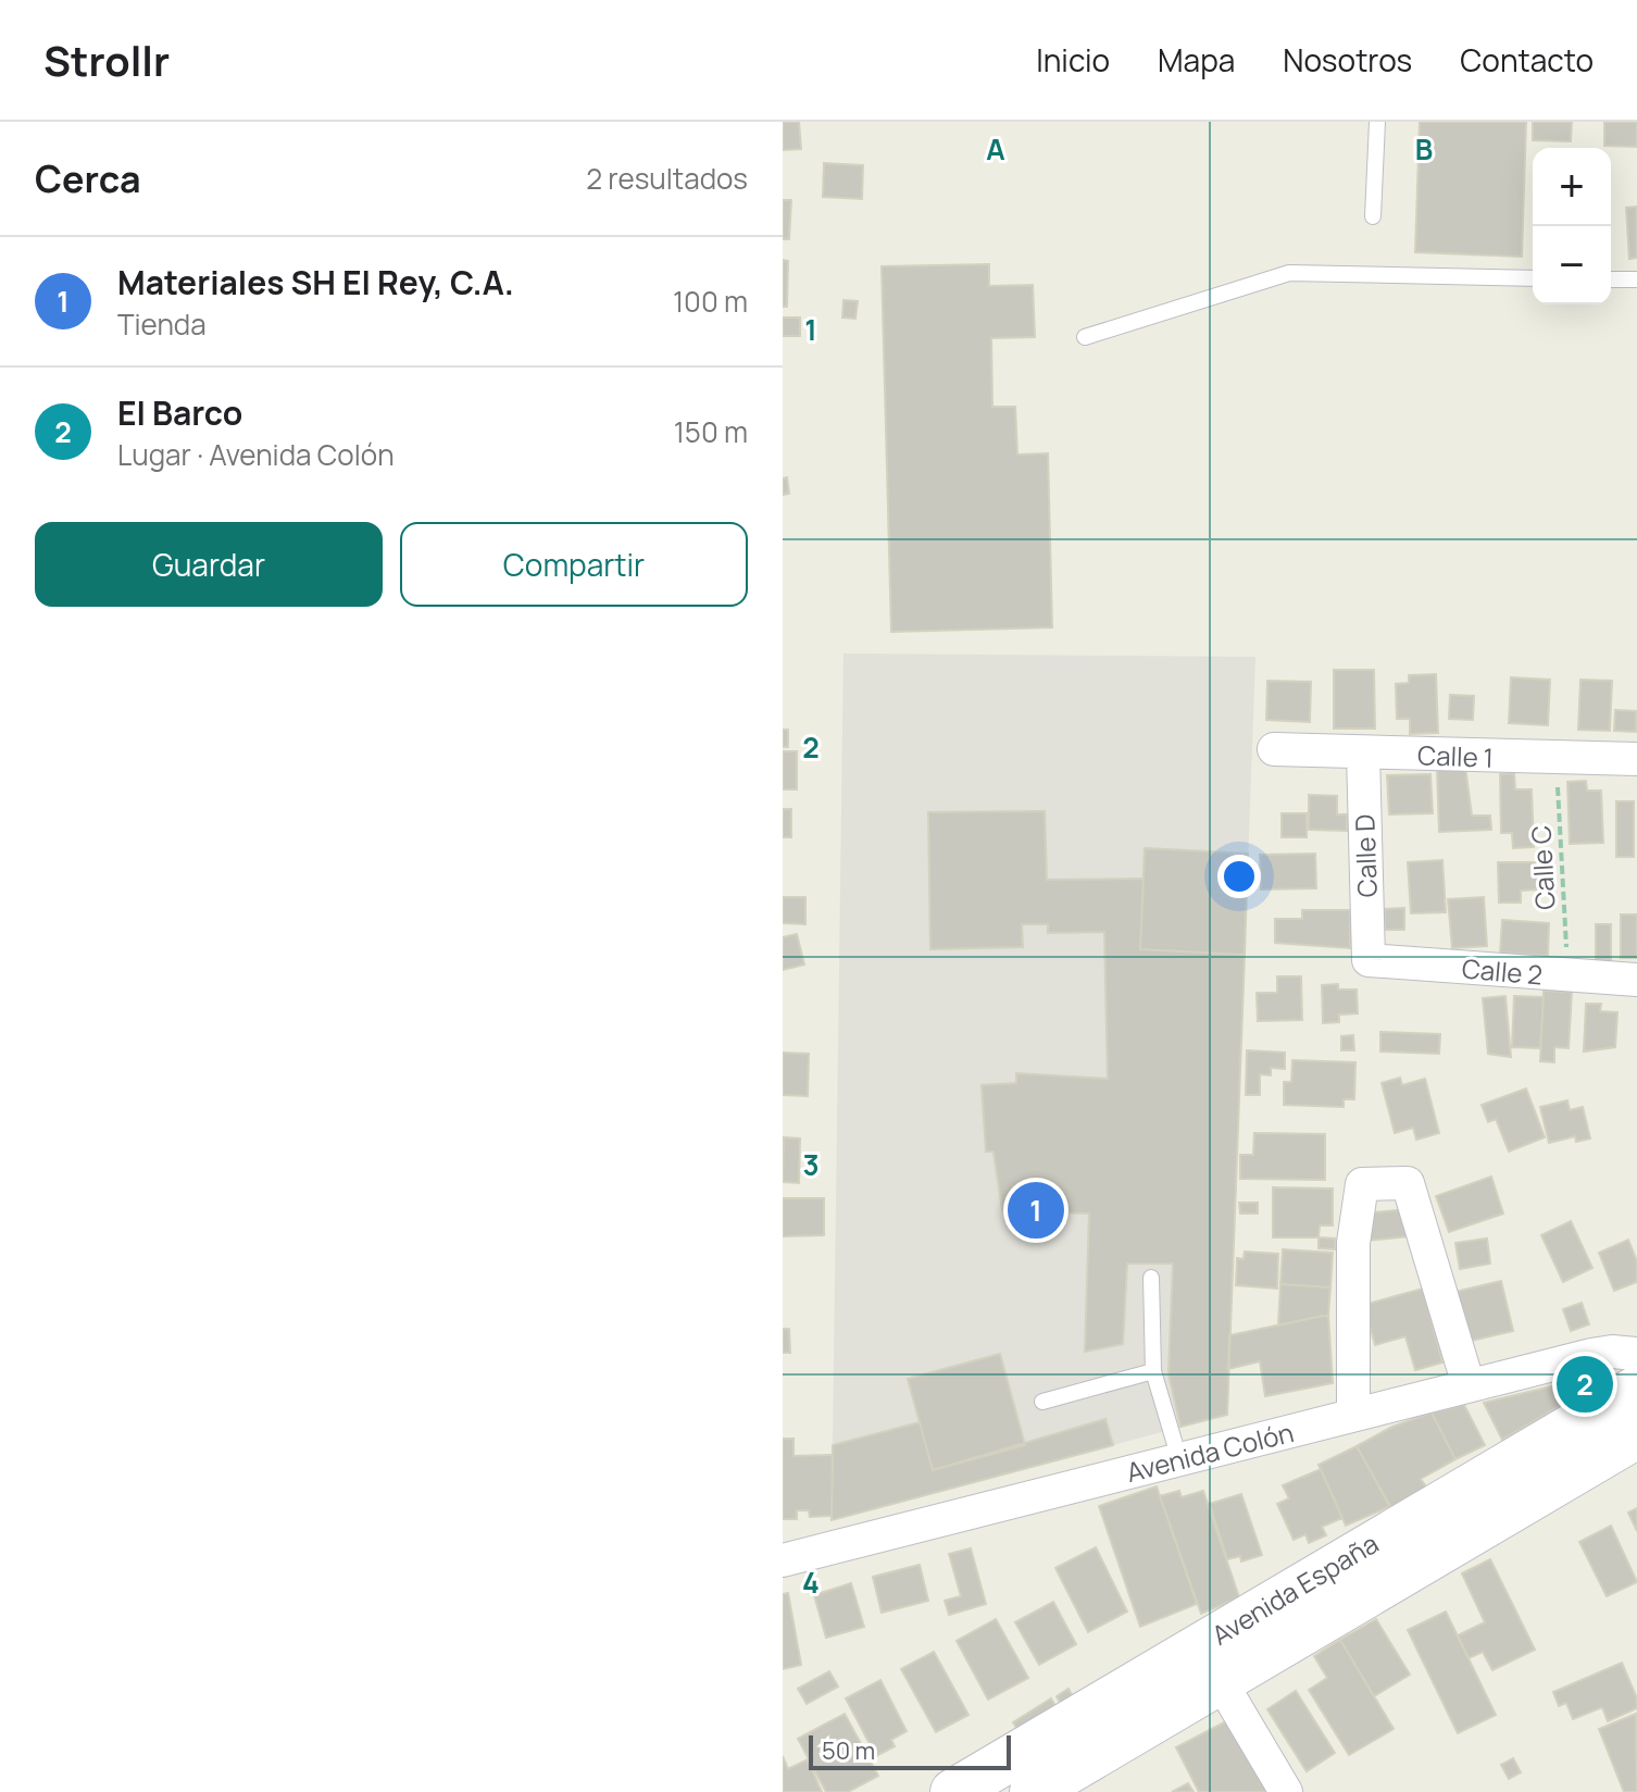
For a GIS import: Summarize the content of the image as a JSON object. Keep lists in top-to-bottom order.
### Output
{
  "streets": {
    "main road": ["Avenida España"],
    "street": [
      "Calle 1",
      "Calle D",
      "Calle 2",
      "Avenida Colón"
    ],
    "path": ["Calle C"]
  },
  "crossings": [
    ["Calle 1", "Calle D"],
    ["Calle 1", "Calle C"],
    ["Calle D", "Calle 2"],
    ["Calle C", "Calle 2"]
  ],
  "scale_bar": "50 m",
  "page": {
    "header": "Strollr",
    "nav": [
      "Inicio",
      "Mapa",
      "Nosotros",
      "Contacto"
    ],
    "heading": ["Cerca", "2 resultados"],
    "map_buttons": ["+", "−"],
    "list": [
      {
        "mark": "1",
        "name": "Materiales SH El Rey, C.A.",
        "note": "Tienda",
        "value": "100 m"
      },
      {
        "mark": "2",
        "name": "El Barco",
        "note": "Lugar · Avenida Colón",
        "value": "150 m"
      }
    ],
    "buttons": ["Guardar", "Compartir"],
    "pins": ["1", "2"],
    "scale": "50 m"
  },
  "grid": {
    "columns": ["A", "B"],
    "rows": [
      "1",
      "2",
      "3",
      "4"
    ]
  }
}
